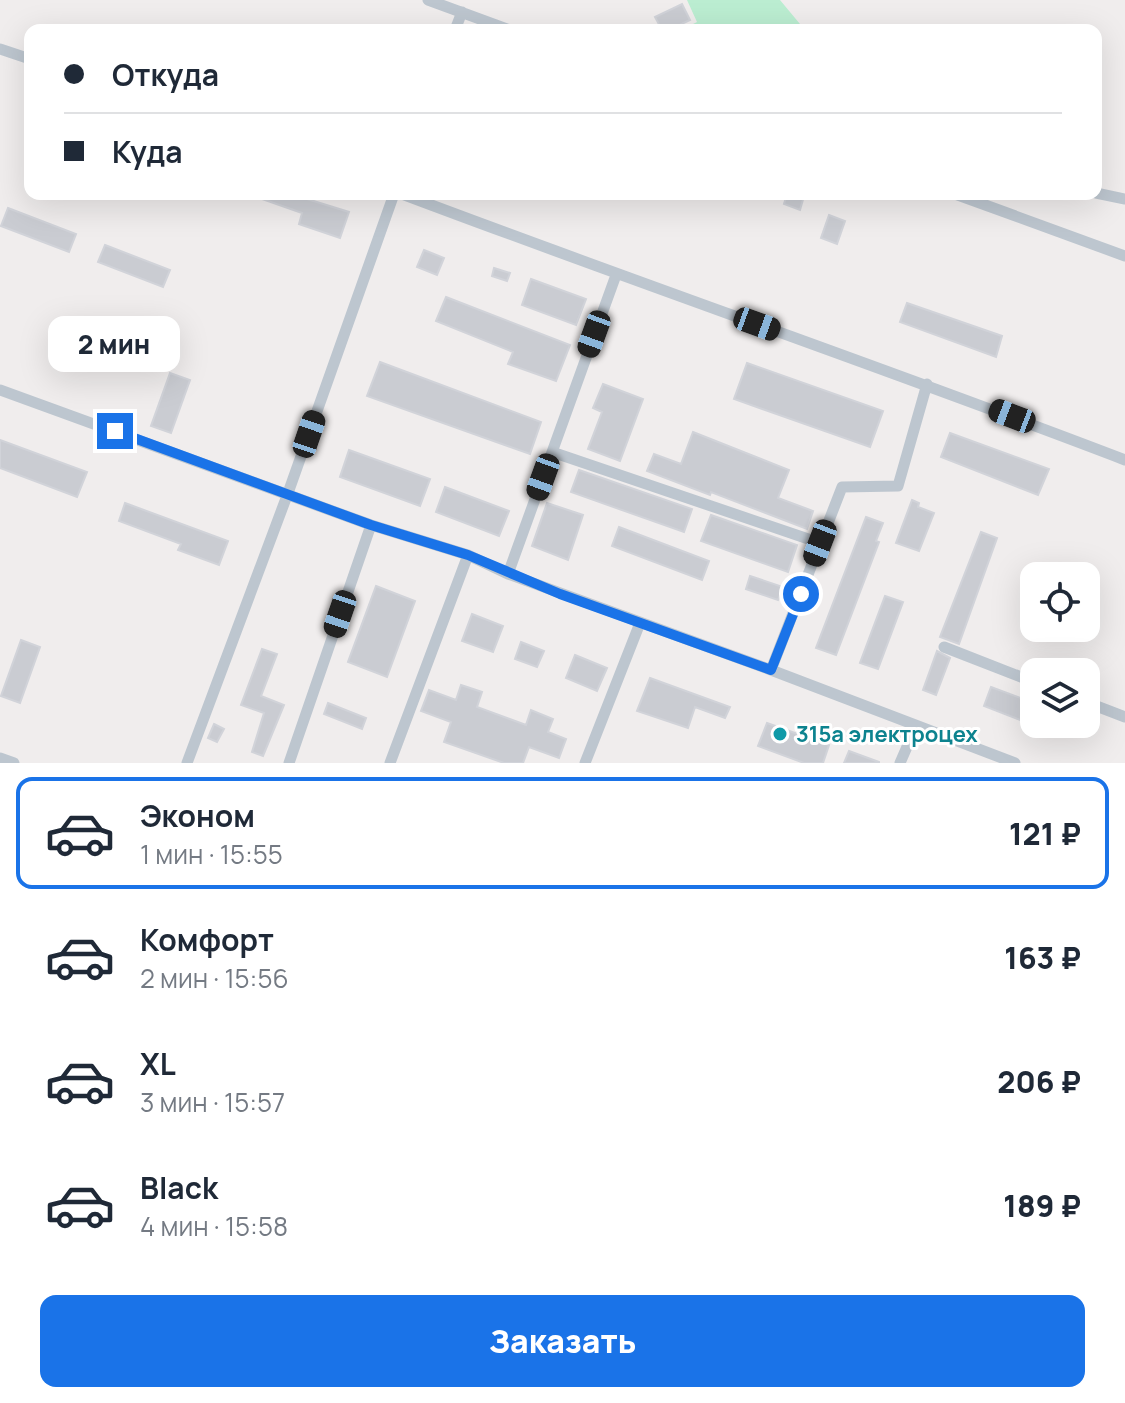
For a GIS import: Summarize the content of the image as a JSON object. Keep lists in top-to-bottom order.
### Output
{
  "places": ["315a электроцех"],
  "page": {
    "banner": ["Откуда", "Куда"],
    "bubble": "2 мин",
    "list": [
      {
        "name": "Эконом",
        "note": "1 мин · 15:55",
        "value": "121 ₽"
      },
      {
        "name": "Комфорт",
        "note": "2 мин · 15:56",
        "value": "163 ₽"
      },
      {
        "name": "XL",
        "note": "3 мин · 15:57",
        "value": "206 ₽"
      },
      {
        "name": "Black",
        "note": "4 мин · 15:58",
        "value": "189 ₽"
      }
    ],
    "buttons": "Заказать"
  }
}
